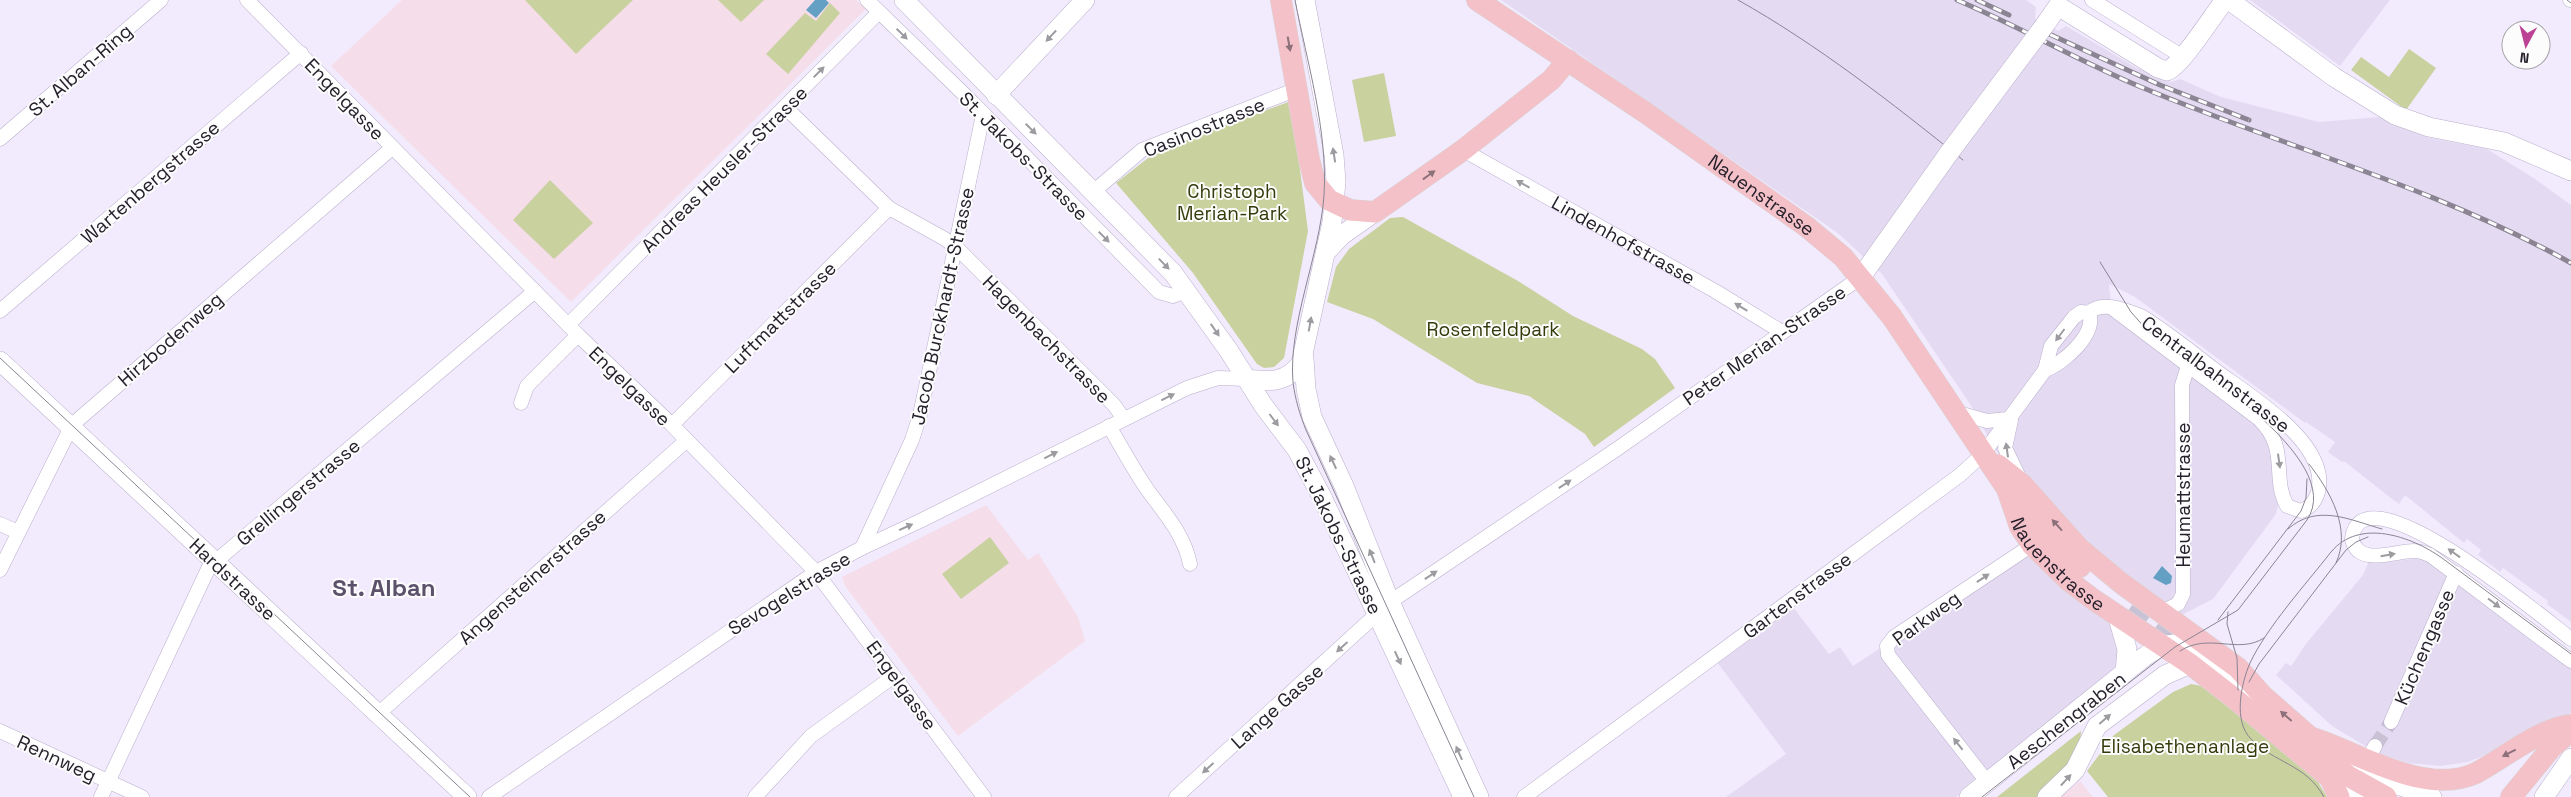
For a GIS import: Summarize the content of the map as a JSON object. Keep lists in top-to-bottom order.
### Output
{
  "streets": {
    "main road": [
      "St. Jakobs-Strasse",
      "Nauenstrasse",
      "Peter Merian-Strasse",
      "Hardstrasse",
      "Aeschengraben"
    ],
    "street": [
      "St. Alban-Ring",
      "Engelgasse",
      "Casinostrasse",
      "Andreas Heusler-Strasse",
      "Wartenbergstrasse",
      "Lindenhofstrasse",
      "Jacob Burckhardt-Strasse",
      "Luftmattstrasse",
      "Hirzbodenweg",
      "Hagenbachstrasse",
      "Centralbahnstrasse",
      "Grellingerstrasse",
      "Heumattstrasse",
      "Angensteinerstrasse",
      "Sevogelstrasse",
      "Gartenstrasse",
      "Parkweg",
      "Küchengasse",
      "Lange Gasse",
      "Rennweg"
    ]
  },
  "crossings": [
    ["Engelgasse", "Andreas Heusler-Strasse"],
    ["Engelgasse", "Wartenbergstrasse"],
    ["Engelgasse", "Luftmattstrasse"],
    ["Engelgasse", "Hirzbodenweg"],
    ["Engelgasse", "Grellingerstrasse"],
    ["Engelgasse", "Angensteinerstrasse"],
    ["Engelgasse", "Sevogelstrasse"],
    ["Casinostrasse", "St. Jakobs-Strasse"],
    ["St. Jakobs-Strasse", "Andreas Heusler-Strasse"],
    ["St. Jakobs-Strasse", "Jacob Burckhardt-Strasse"],
    ["St. Jakobs-Strasse", "Peter Merian-Strasse"],
    ["St. Jakobs-Strasse", "Sevogelstrasse"],
    ["St. Jakobs-Strasse", "Lange Gasse"],
    ["Andreas Heusler-Strasse", "Hagenbachstrasse"],
    ["Nauenstrasse", "Peter Merian-Strasse"],
    ["Nauenstrasse", "Heumattstrasse"],
    ["Nauenstrasse", "Gartenstrasse"],
    ["Nauenstrasse", "Parkweg"],
    ["Nauenstrasse", "Aeschengraben"],
    ["Lindenhofstrasse", "Peter Merian-Strasse"],
    ["Jacob Burckhardt-Strasse", "Hagenbachstrasse"],
    ["Jacob Burckhardt-Strasse", "Sevogelstrasse"],
    ["Luftmattstrasse", "Hagenbachstrasse"],
    ["Hirzbodenweg", "Hardstrasse"],
    ["Hagenbachstrasse", "Sevogelstrasse"],
    ["Peter Merian-Strasse", "Lange Gasse"],
    ["Centralbahnstrasse", "Heumattstrasse"],
    ["Centralbahnstrasse", "Gartenstrasse"],
    ["Grellingerstrasse", "Hardstrasse"],
    ["Grellingerstrasse", "Rennweg"],
    ["Angensteinerstrasse", "Hardstrasse"],
    ["Parkweg", "Aeschengraben"]
  ],
  "one_way": [
    "Lindenhofstrasse",
    "Peter Merian-Strasse",
    "Sevogelstrasse",
    "Lange Gasse"
  ],
  "districts": ["St. Alban"],
  "parks": ["Christoph Merian-Park", "Rosenfeldpark", "Elisabethenanlage"],
  "north": "bottom"
}
